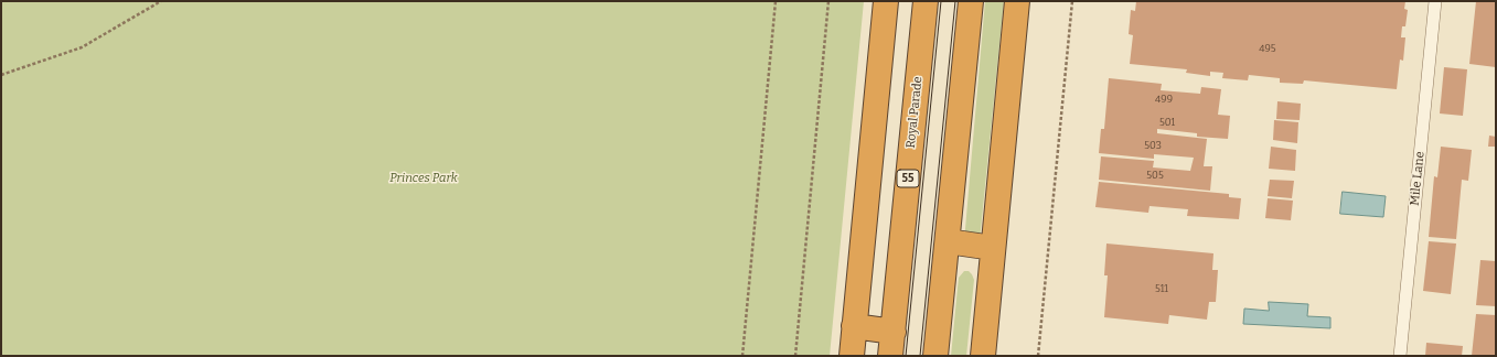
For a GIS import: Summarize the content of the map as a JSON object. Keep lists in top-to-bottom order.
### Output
{
  "streets": {
    "highway": ["Royal Parade", "55"],
    "lane": ["Mile Lane"]
  },
  "parks": ["Princes Park"],
  "house_numbers": [
    "495",
    "499",
    "501",
    "503",
    "505",
    "511"
  ]
}
